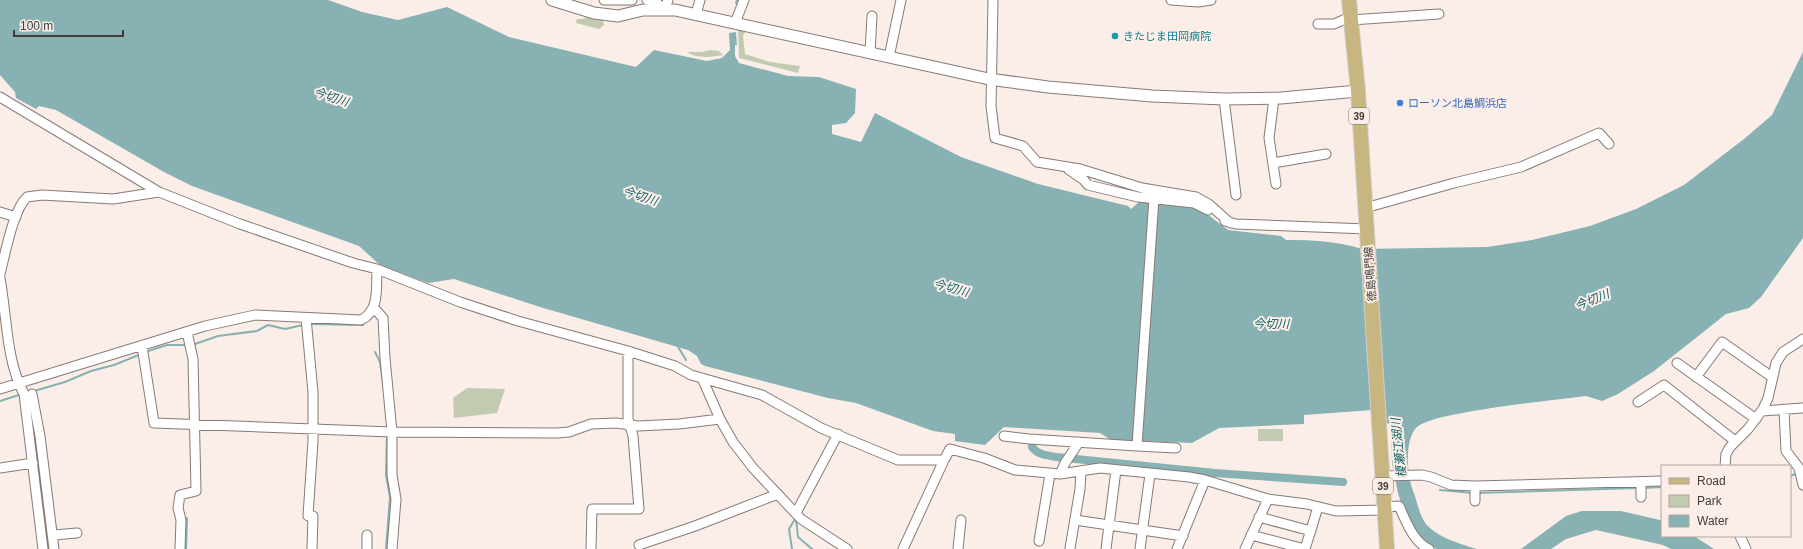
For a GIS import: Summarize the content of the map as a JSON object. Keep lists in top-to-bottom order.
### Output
{
  "streets": {
    "main road": ["39", "徳島鳴門線"]
  },
  "water": ["今切川", "榎瀬江湖川"],
  "places": ["きたじま田岡病院", "ローソン北島鯛浜店"],
  "legend": ["Road", "Park", "Water"],
  "scale_bar": "100 m"
}
